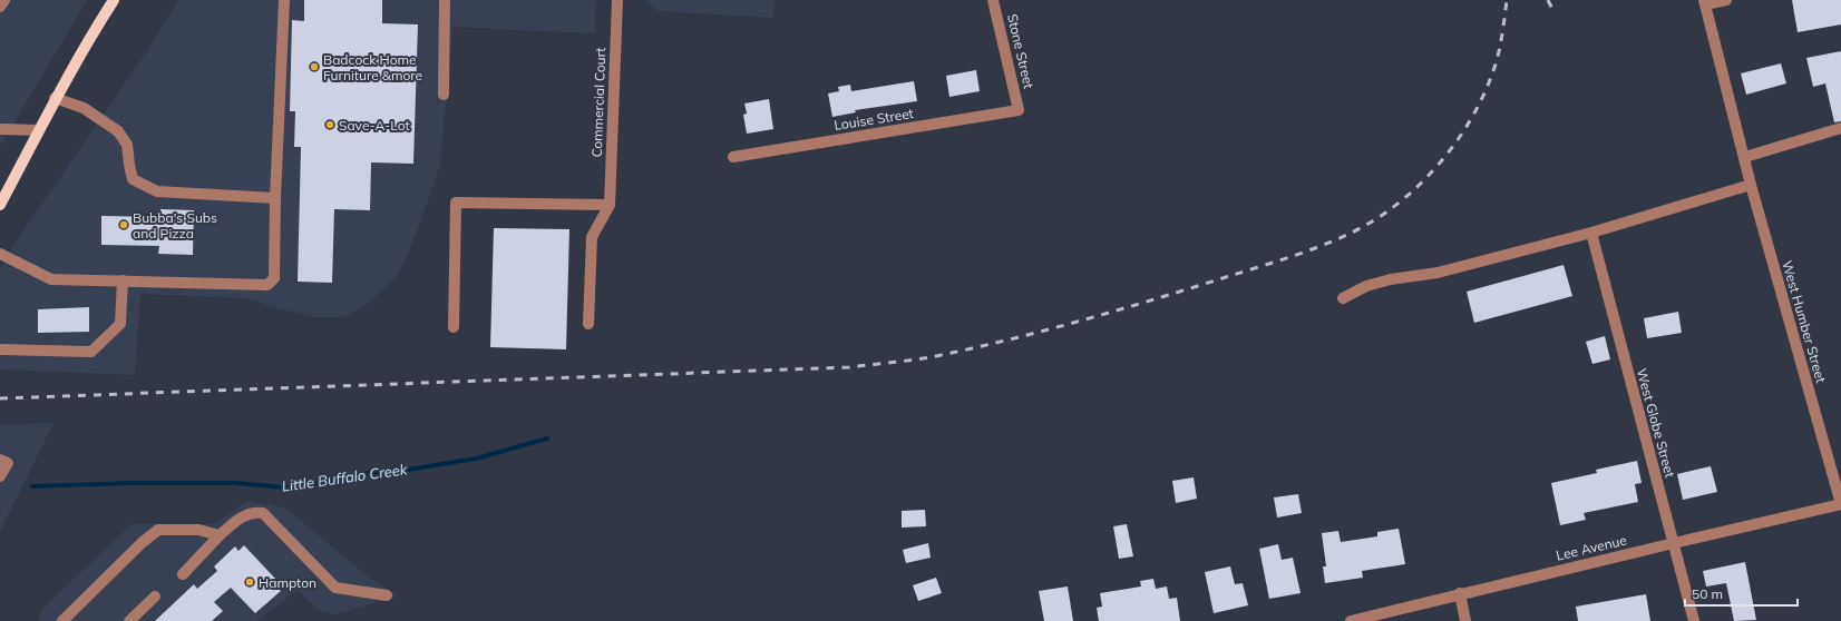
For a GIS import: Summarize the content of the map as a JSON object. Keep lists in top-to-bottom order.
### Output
{
  "streets": {
    "street": [
      "Stone Street",
      "Commercial Court",
      "Louise Street",
      "West Humber Street",
      "West Globe Street",
      "Lee Avenue"
    ]
  },
  "crossings": [
    ["Stone Street", "Louise Street"],
    ["West Humber Street", "Lee Avenue"],
    ["West Globe Street", "Lee Avenue"]
  ],
  "water": ["Little Buffalo Creek"],
  "places": [
    "Badcock Home Furniture &more",
    "Save-A-Lot",
    "Bubba's Subs and Pizza",
    "Hampton"
  ],
  "scale_bar": "50 m"
}
